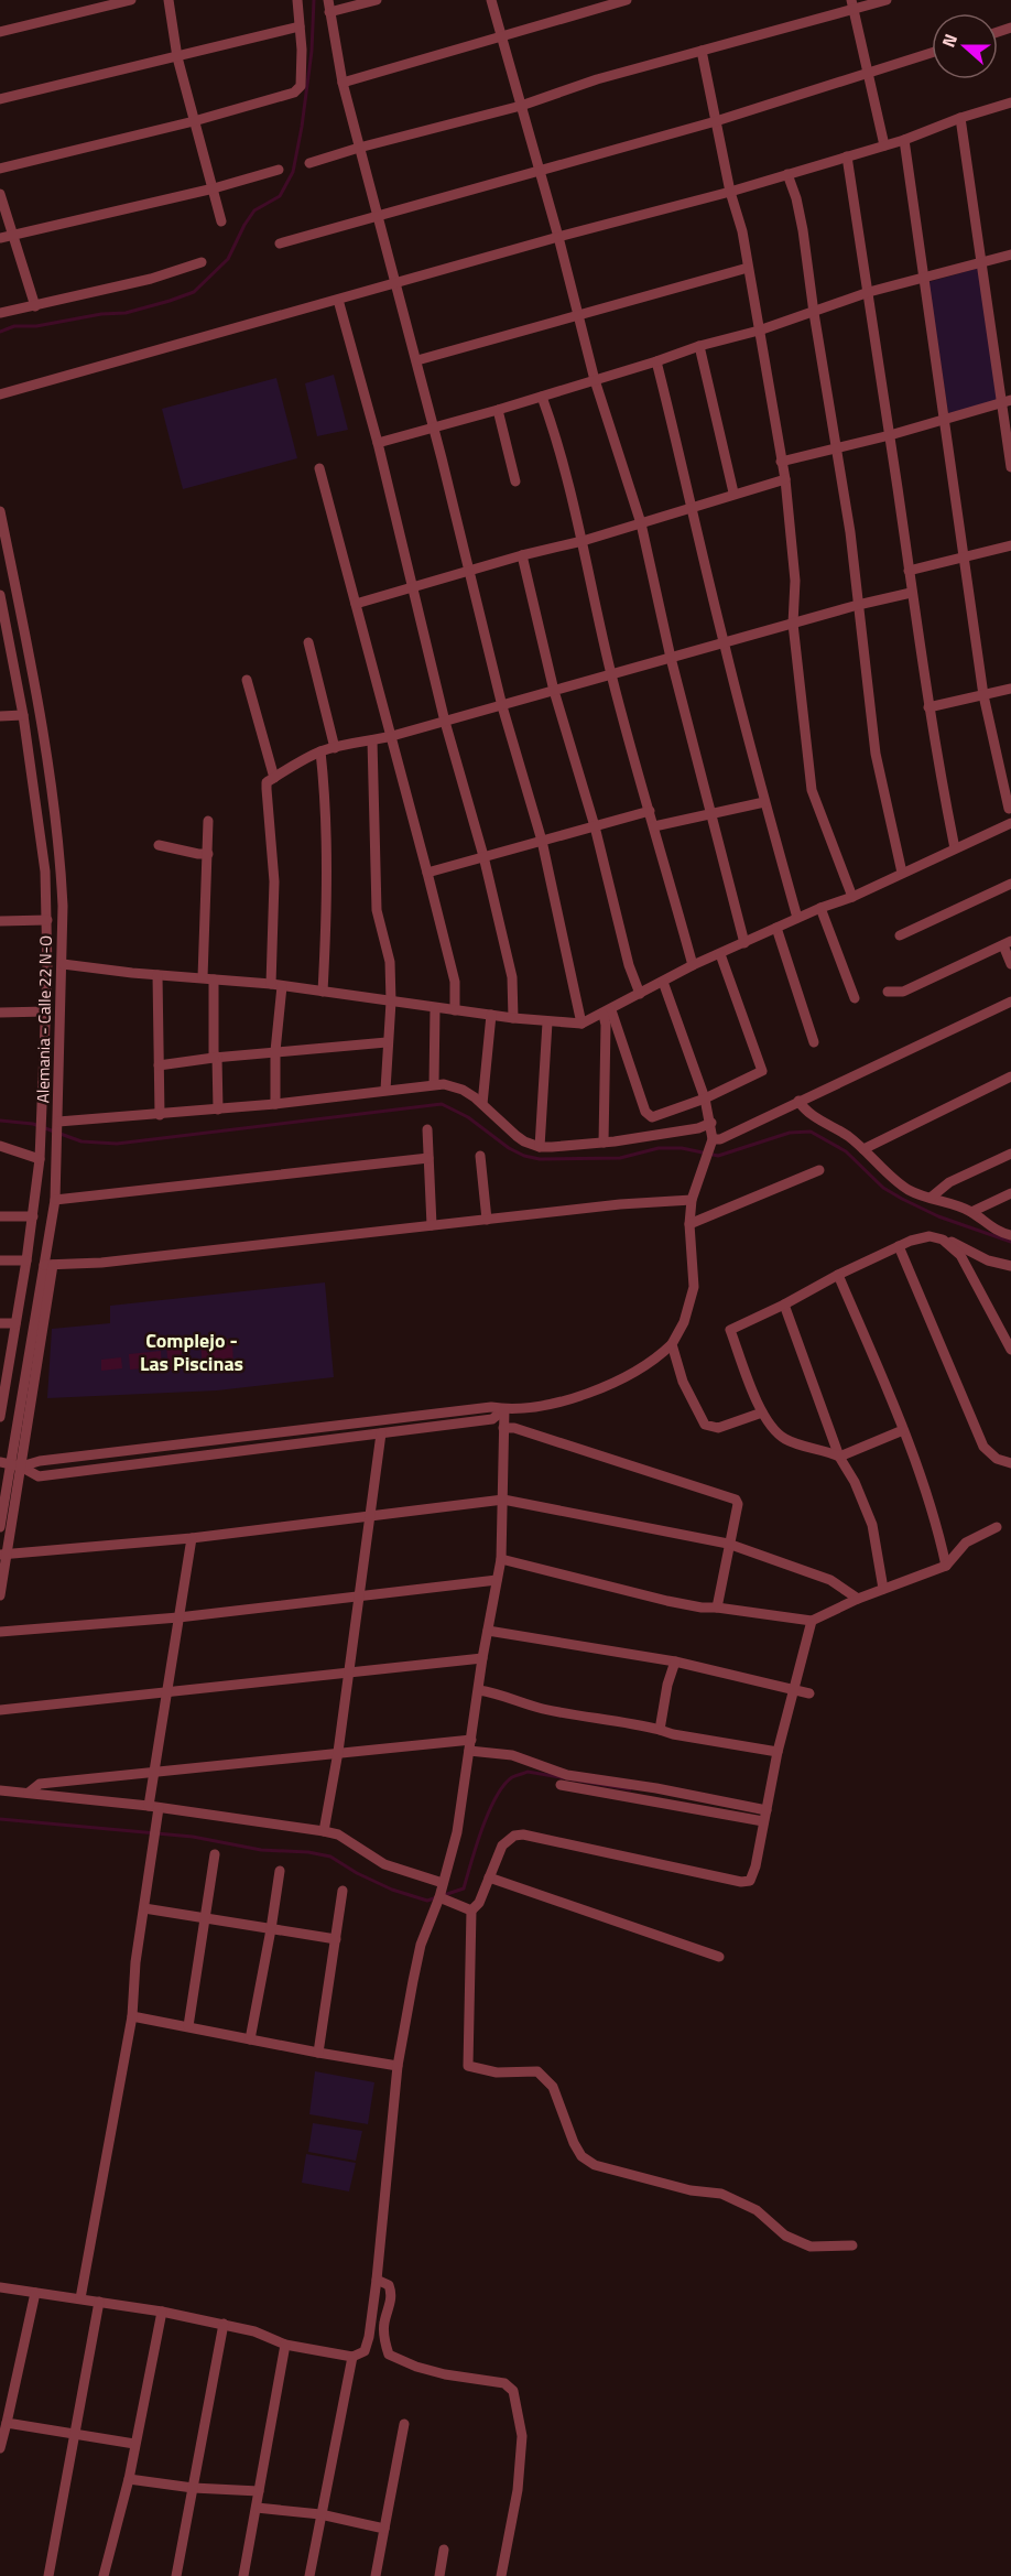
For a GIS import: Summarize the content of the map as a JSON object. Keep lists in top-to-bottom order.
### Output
{
  "streets": {
    "street": ["Alemania - Calle 22 N-O"]
  },
  "districts": ["Complejo - Las Piscinas"],
  "north": "left"
}
